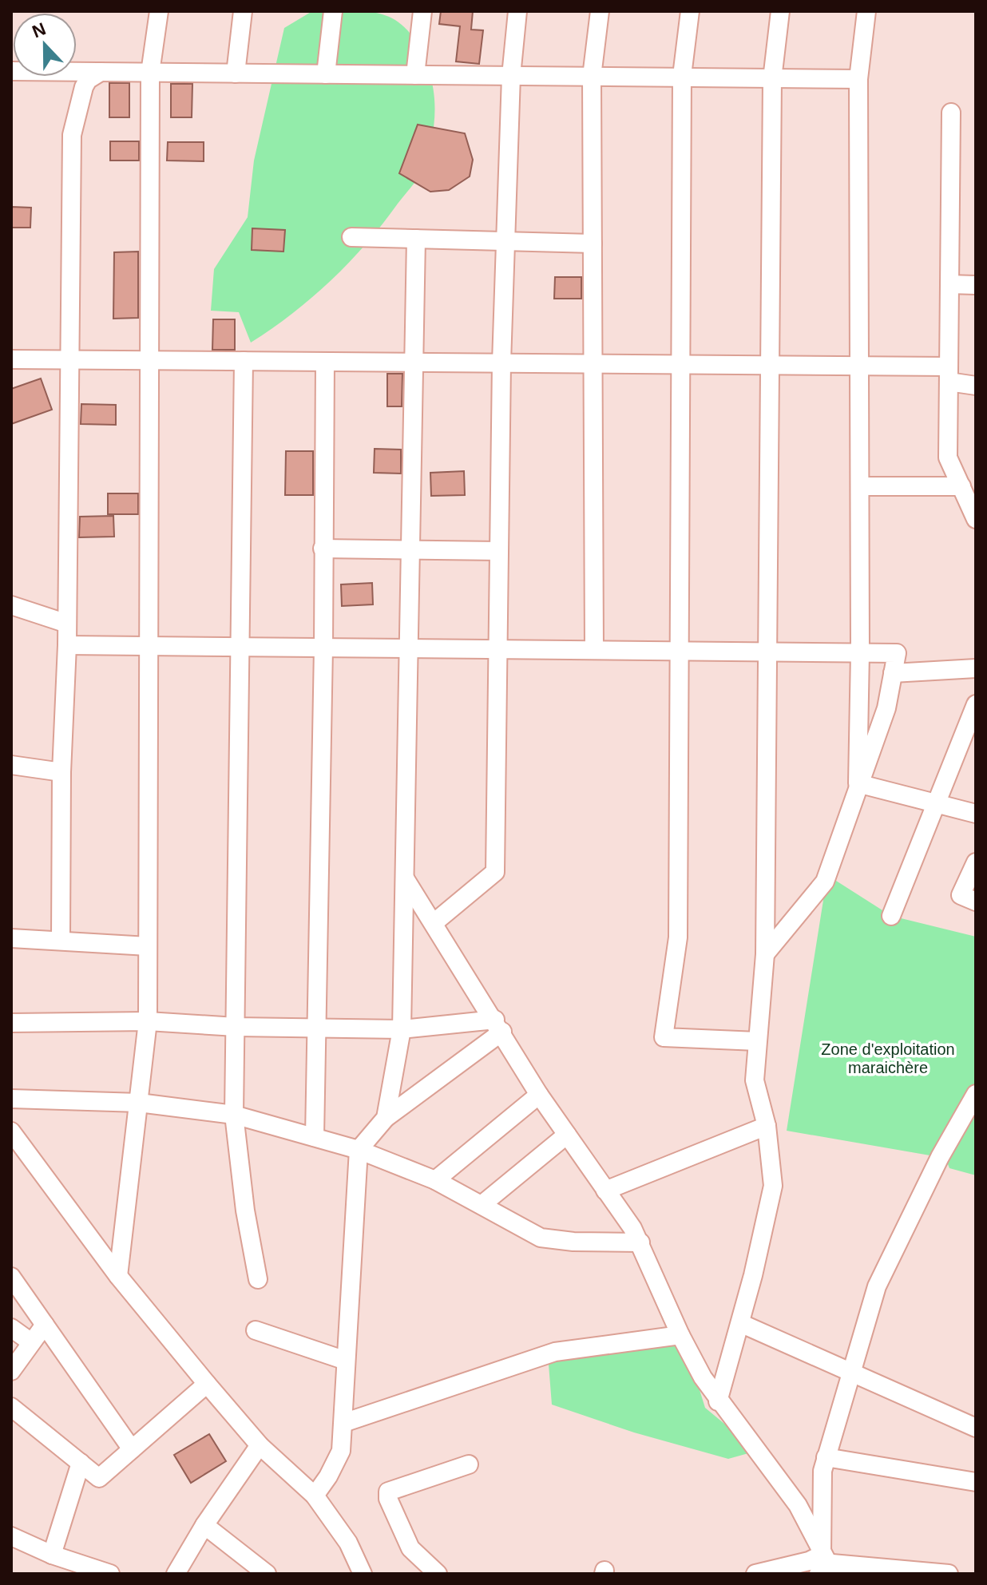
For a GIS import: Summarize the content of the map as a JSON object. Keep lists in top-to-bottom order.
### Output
{
  "parks": ["Zone d'exploitation maraichère"],
  "north": "top"
}
